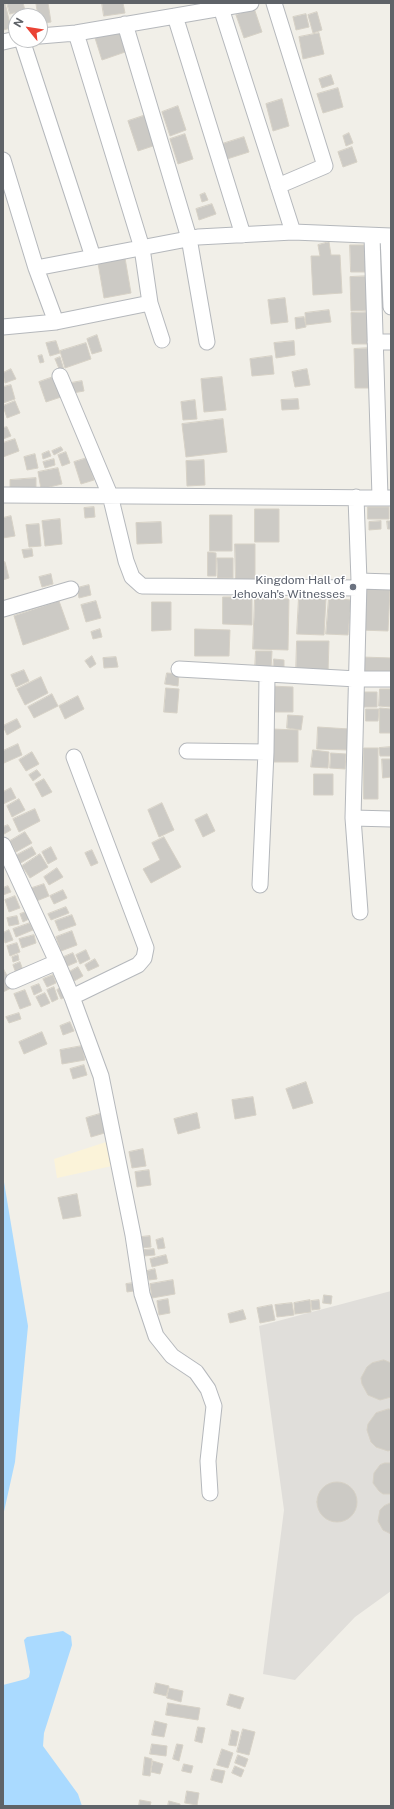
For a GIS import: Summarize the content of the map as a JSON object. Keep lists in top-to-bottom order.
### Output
{
  "places": ["Kingdom Hall of Jehovah's Witnesses"],
  "north": "top left"
}
